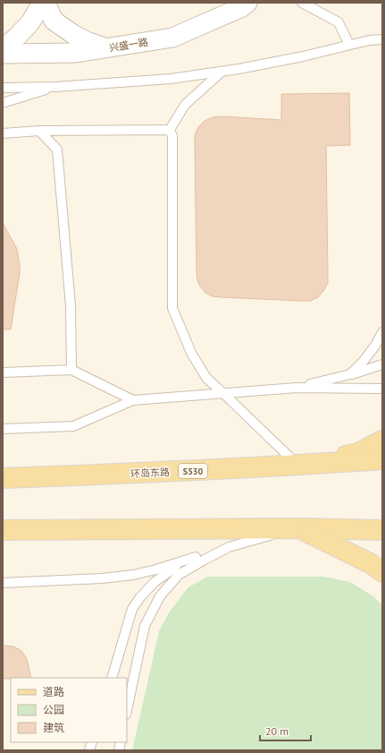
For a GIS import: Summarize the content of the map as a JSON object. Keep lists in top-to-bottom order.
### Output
{
  "streets": {
    "main road": ["S530", "环岛东路"],
    "street": ["兴盛一路"]
  },
  "legend": ["道路", "公园", "建筑"],
  "scale_bar": "20 m"
}
